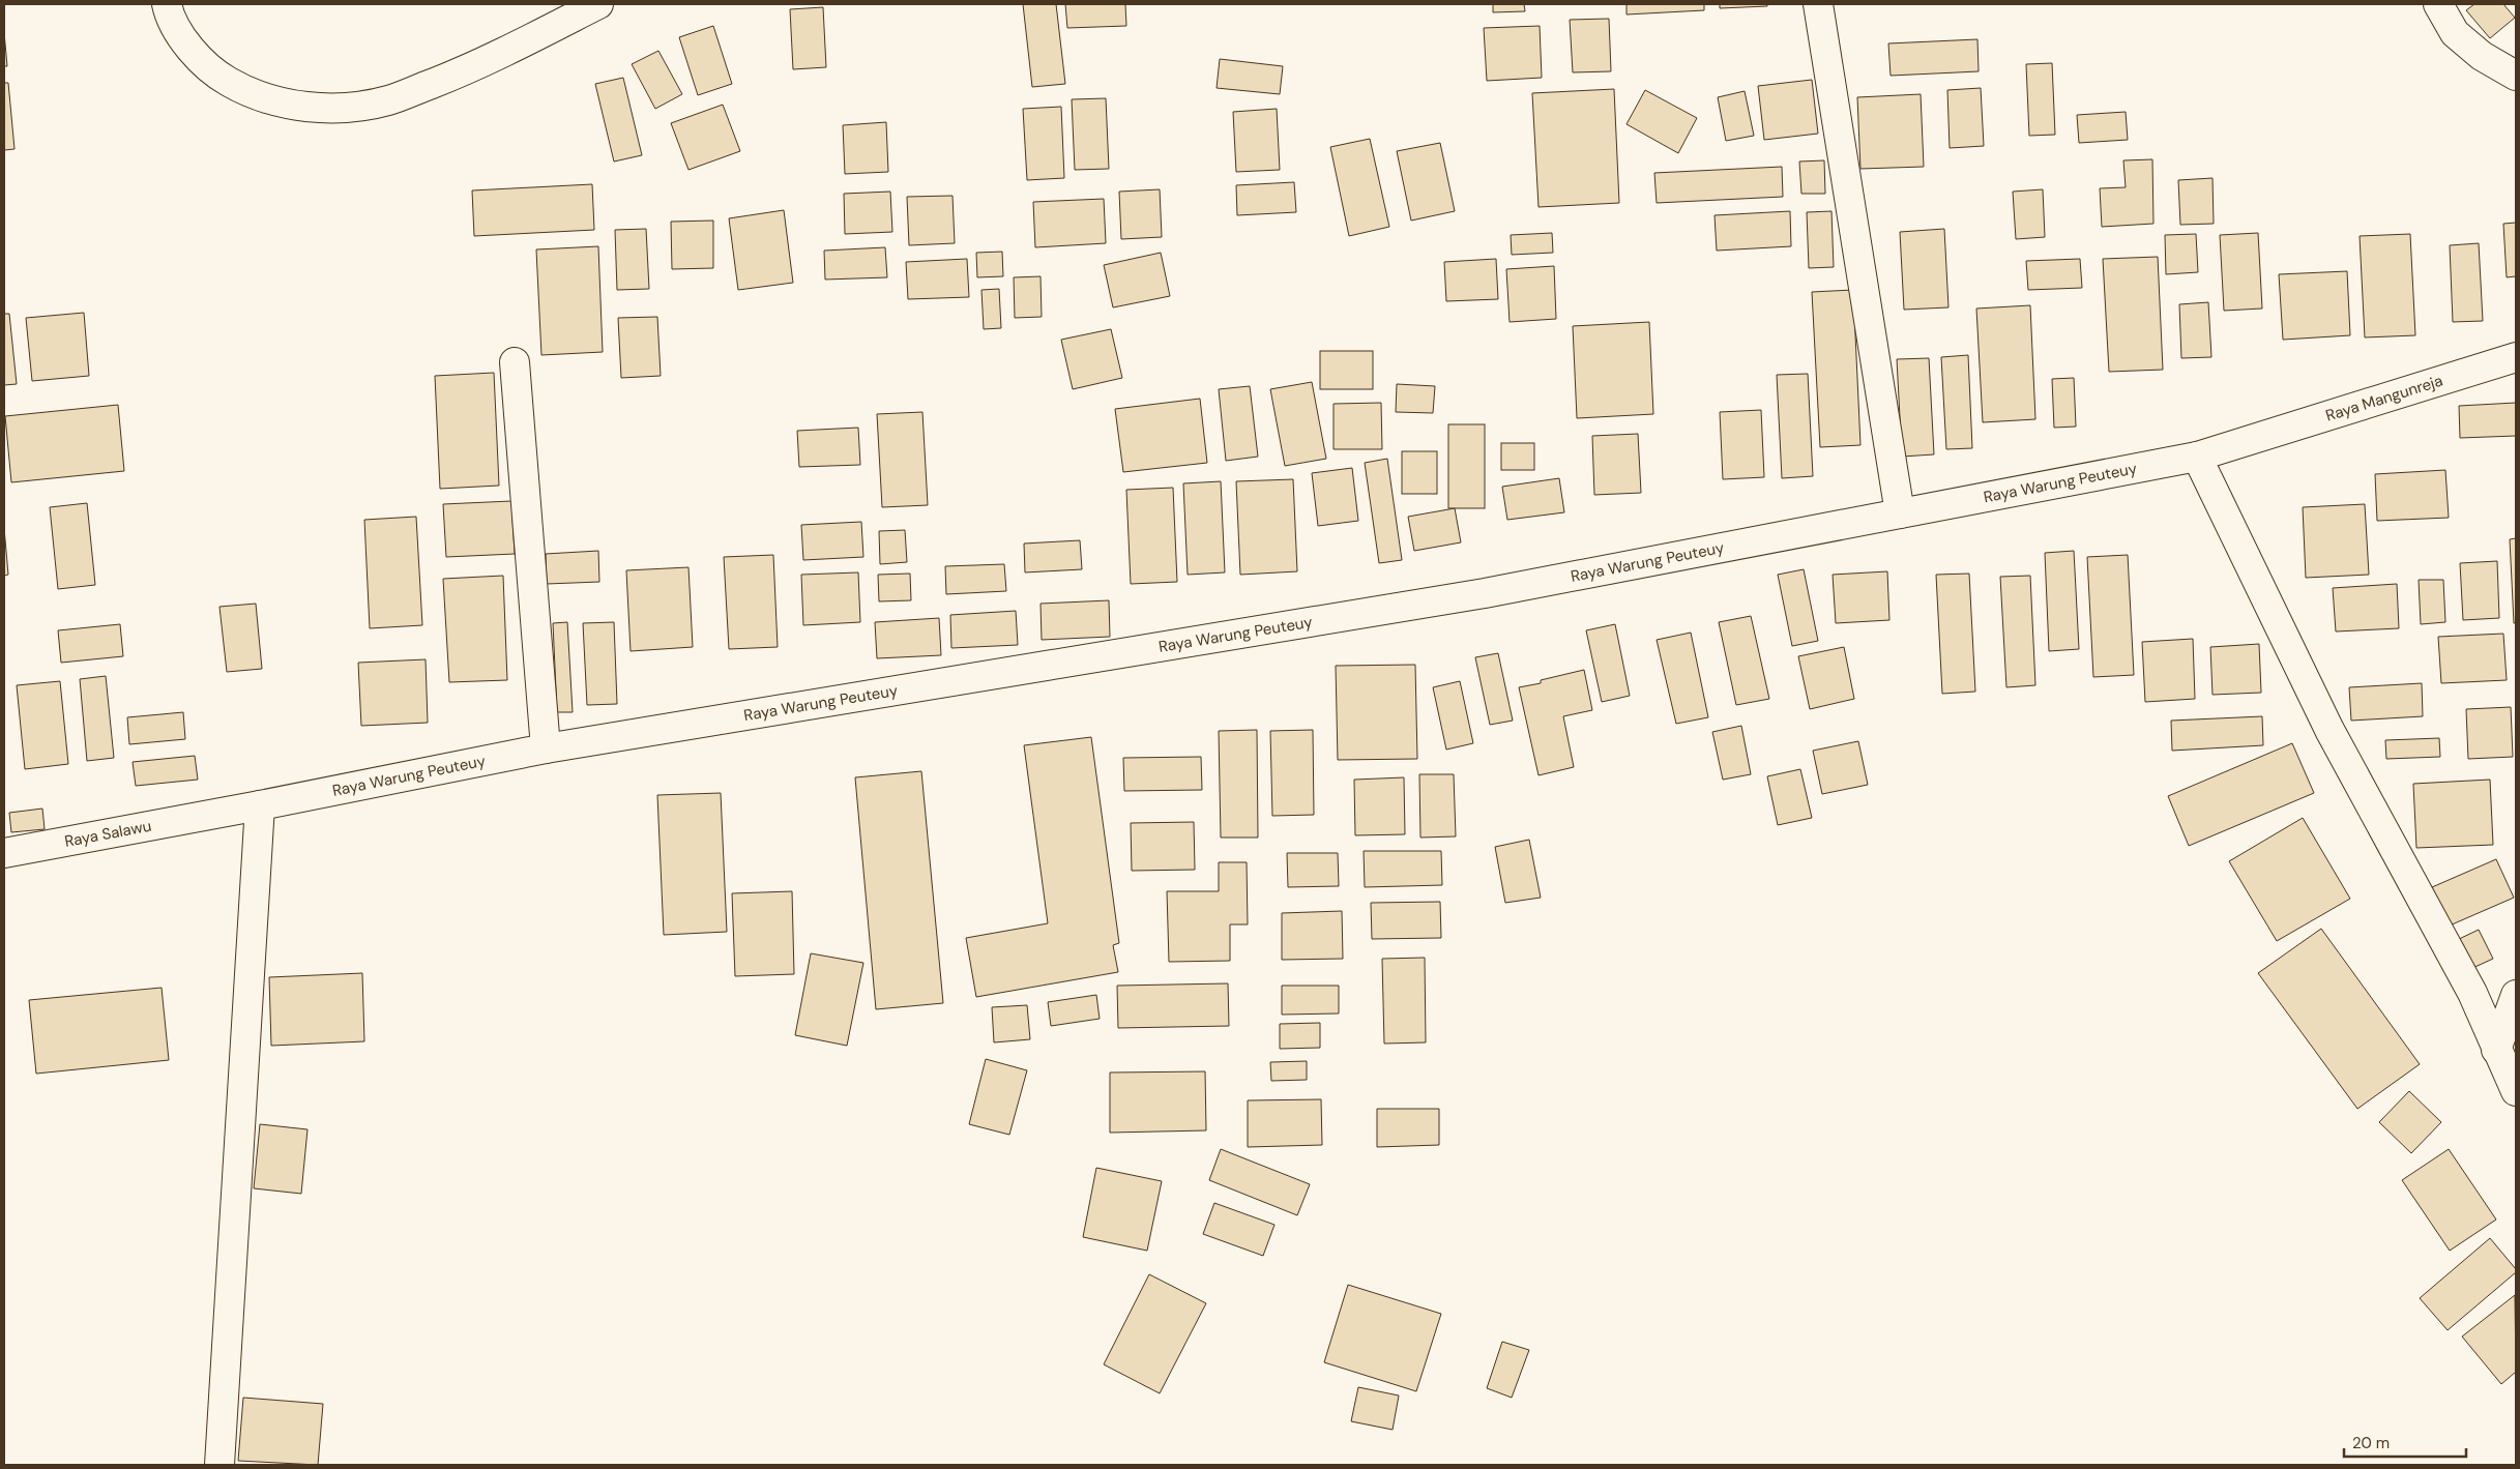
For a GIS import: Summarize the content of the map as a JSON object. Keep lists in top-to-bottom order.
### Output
{
  "streets": {
    "main road": ["Raya Mangunreja", "Raya Warung Peuteuy", "Raya Salawu"]
  },
  "crossings": [
    ["Raya Mangunreja", "Raya Warung Peuteuy"],
    ["Raya Warung Peuteuy", "Raya Salawu"]
  ],
  "scale_bar": "20 m"
}
